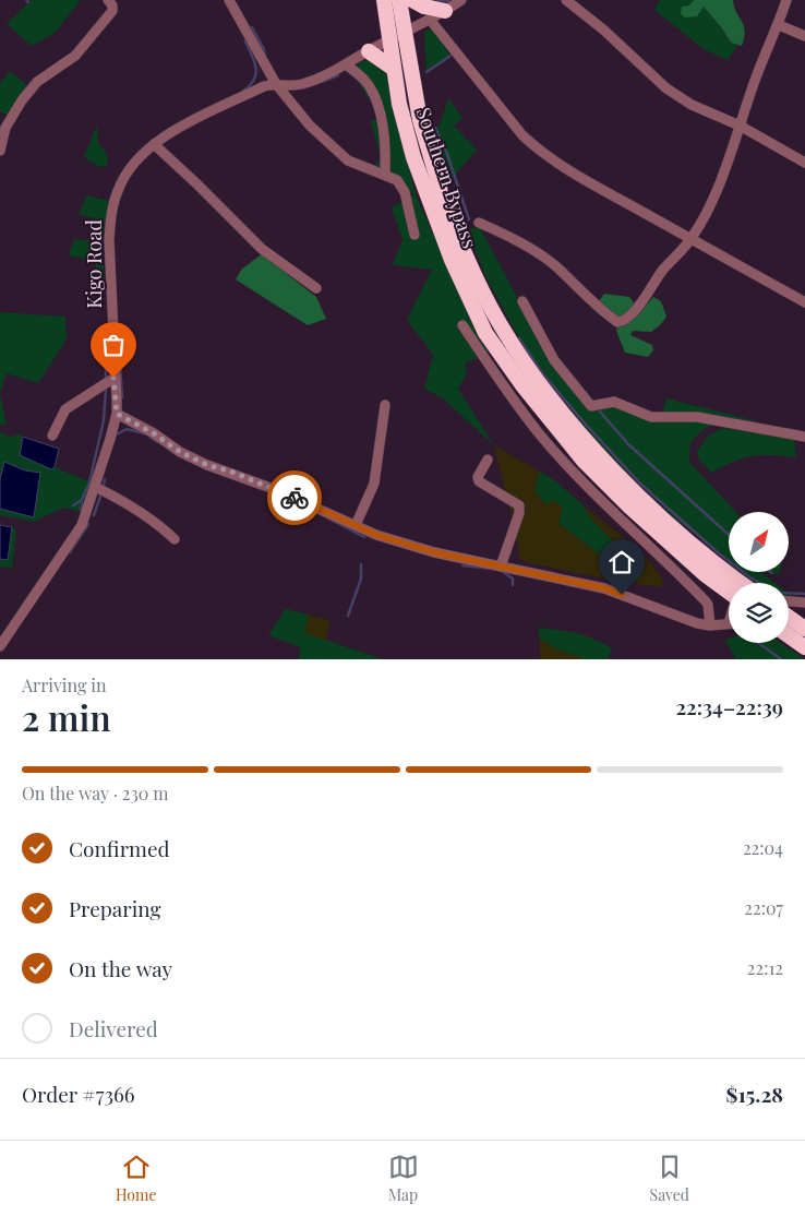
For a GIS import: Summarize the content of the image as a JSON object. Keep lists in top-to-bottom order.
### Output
{
  "streets": {
    "highway": ["Southern Bypass"],
    "street": ["Kigo Road"]
  },
  "crossings": [
    ["Southern Bypass", "Kigo Road"]
  ],
  "north": "top right",
  "page": {
    "heading": ["2 min", "Arriving in", "22:34–22:39"],
    "panel": ["Order #7366", "$15.28"],
    "bar": "On the way · 230 m",
    "list": [
      ["Confirmed", "22:04"],
      ["Preparing", "22:07"],
      ["On the way", "22:12"],
      "Delivered"
    ],
    "tabs": ["Home", "Map", "Saved"]
  }
}
